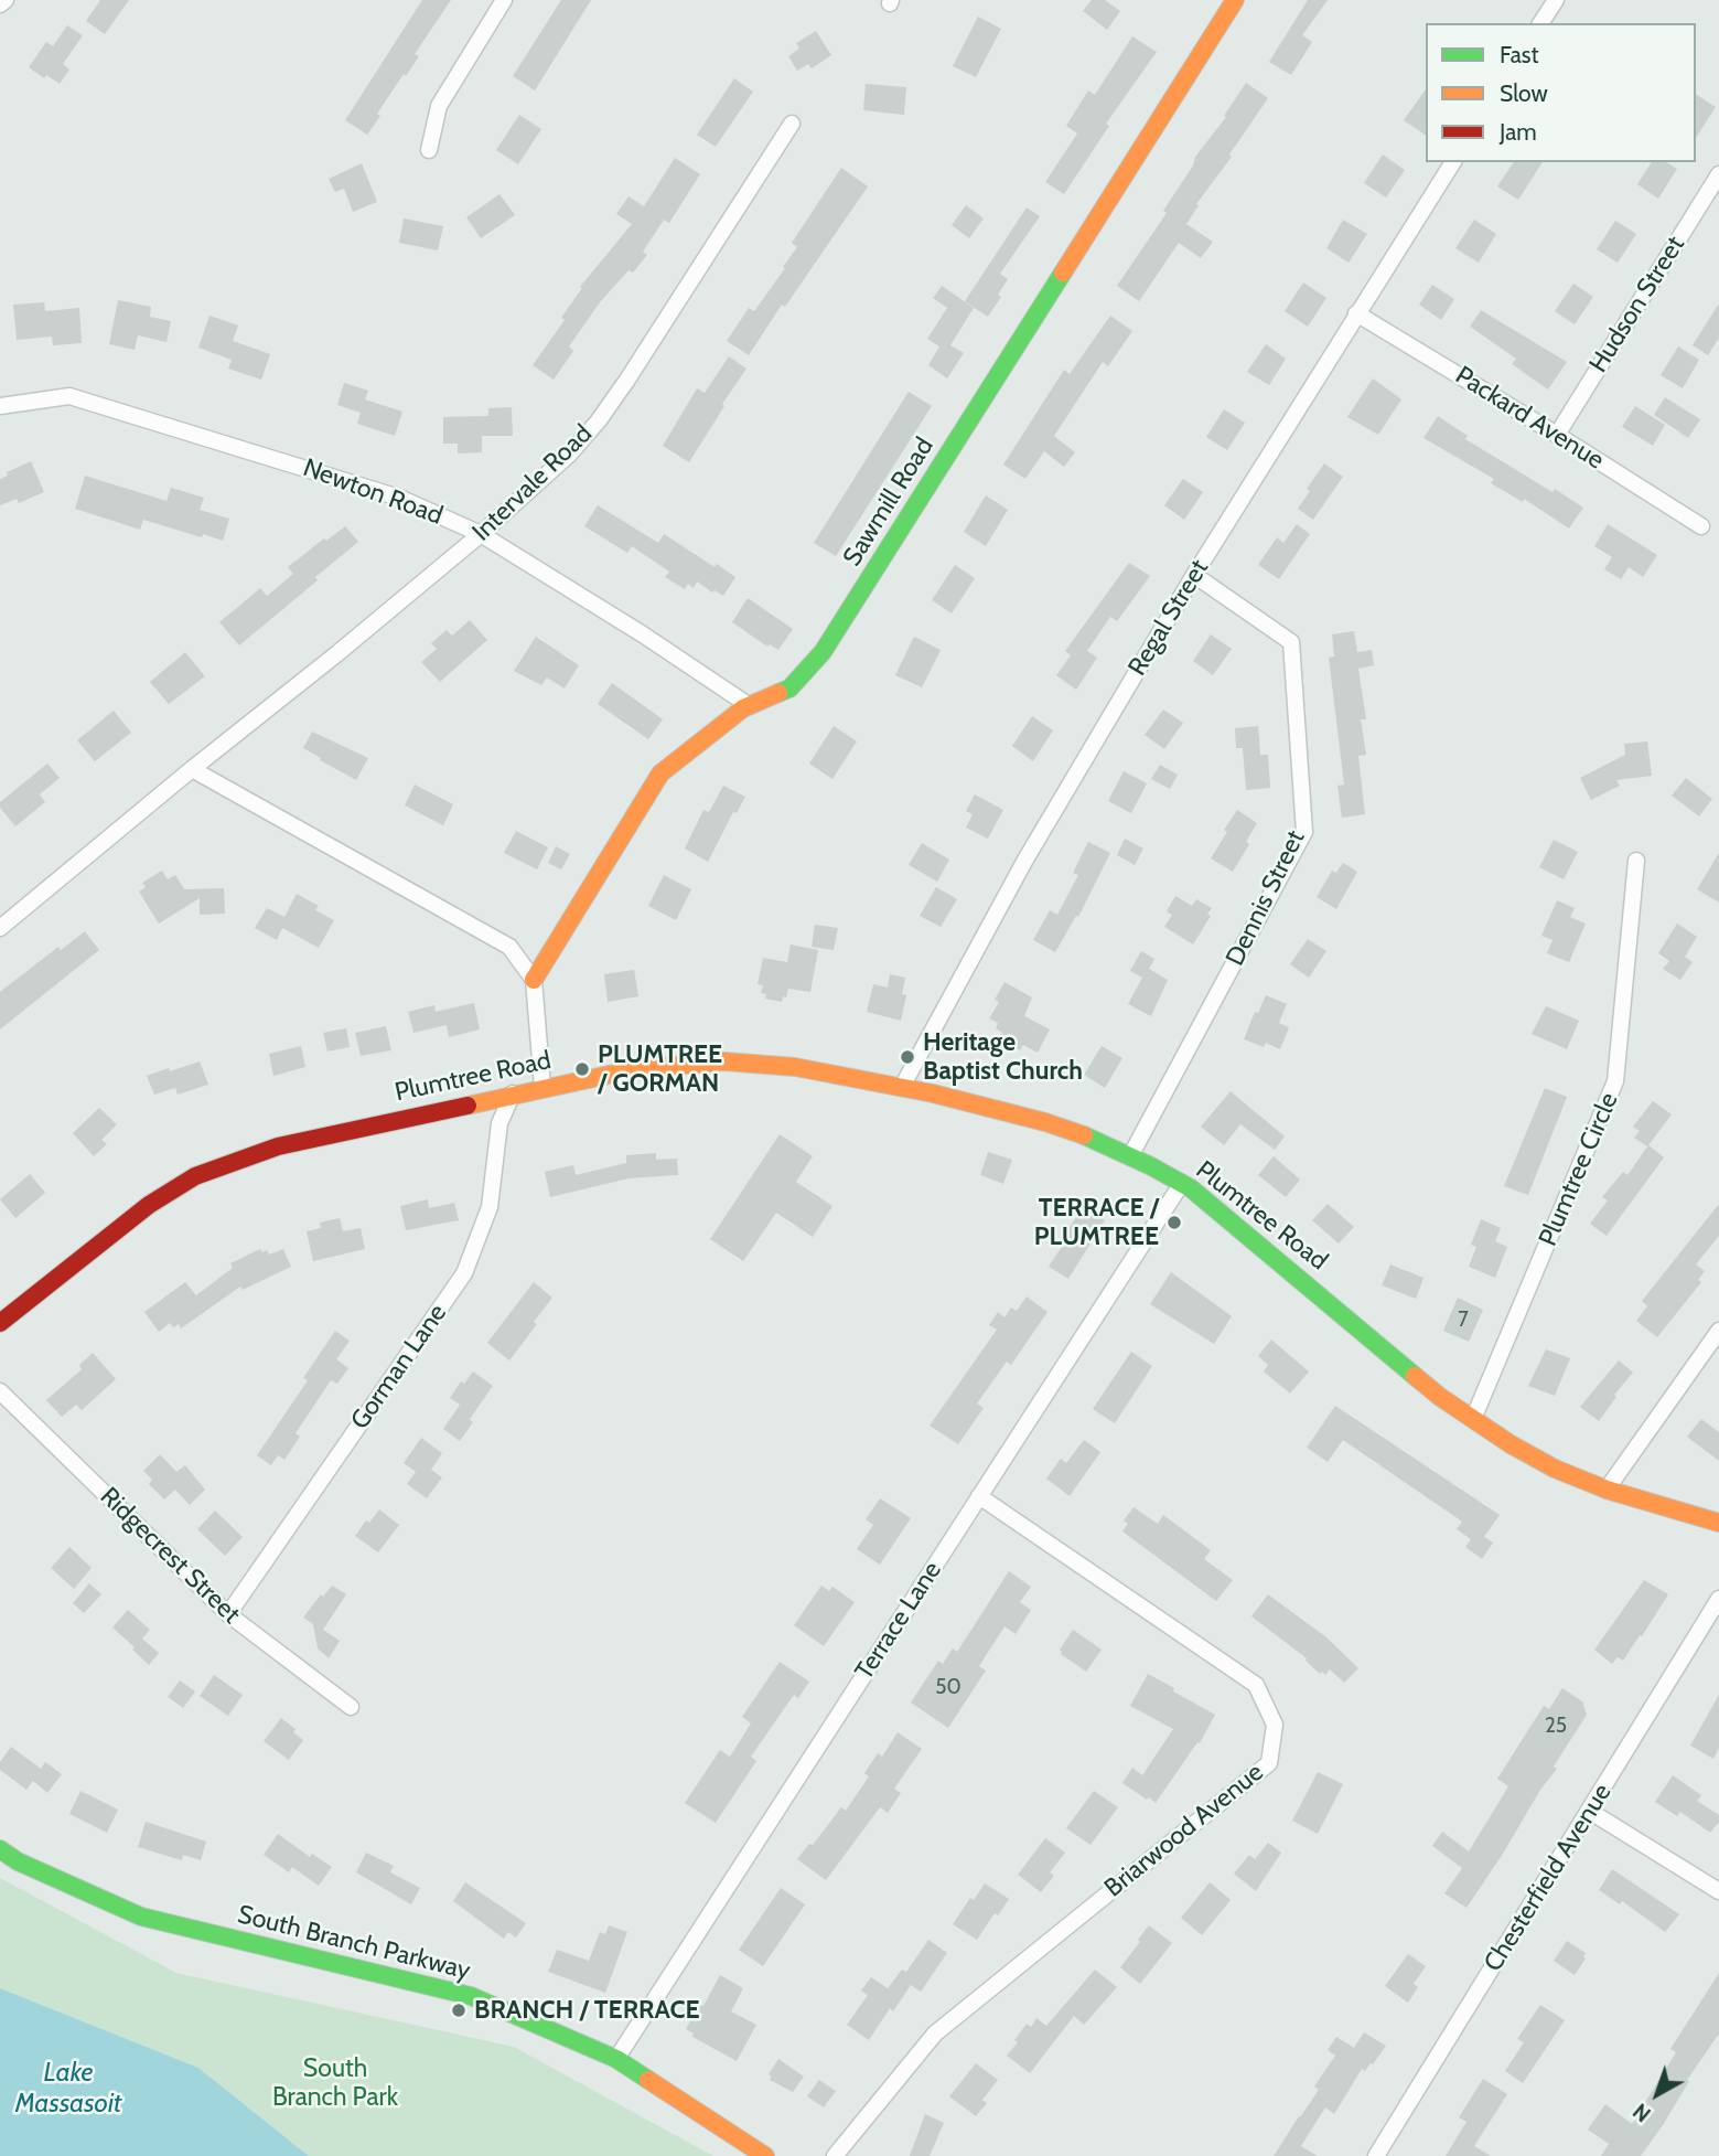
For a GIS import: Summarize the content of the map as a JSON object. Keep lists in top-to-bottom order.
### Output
{
  "streets": {
    "street": [
      "Hudson Street",
      "Packard Avenue",
      "Intervale Road",
      "Newton Road",
      "Sawmill Road",
      "Regal Street",
      "Dennis Street",
      "Plumtree Road",
      "Plumtree Circle",
      "Gorman Lane",
      "Ridgecrest Street",
      "Terrace Lane",
      "Briarwood Avenue",
      "Chesterfield Avenue",
      "South Branch Parkway"
    ]
  },
  "crossings": [
    ["Hudson Street", "Packard Avenue"],
    ["Packard Avenue", "Regal Street"],
    ["Intervale Road", "Newton Road"],
    ["Newton Road", "Sawmill Road"],
    ["Regal Street", "Dennis Street"],
    ["Regal Street", "Plumtree Road"],
    ["Dennis Street", "Plumtree Road"],
    ["Plumtree Road", "Plumtree Circle"],
    ["Plumtree Road", "Gorman Lane"],
    ["Plumtree Road", "Terrace Lane"],
    ["Gorman Lane", "Ridgecrest Street"],
    ["Terrace Lane", "Briarwood Avenue"],
    ["Terrace Lane", "South Branch Parkway"]
  ],
  "water": ["Lake Massasoit"],
  "parks": ["South Branch Park"],
  "places": [
    "Heritage Baptist Church",
    "PLUMTREE / GORMAN",
    "TERRACE / PLUMTREE",
    "BRANCH / TERRACE"
  ],
  "house_numbers": ["7", "50", "25"],
  "legend": ["Fast", "Slow", "Jam"],
  "north": "bottom left"
}
